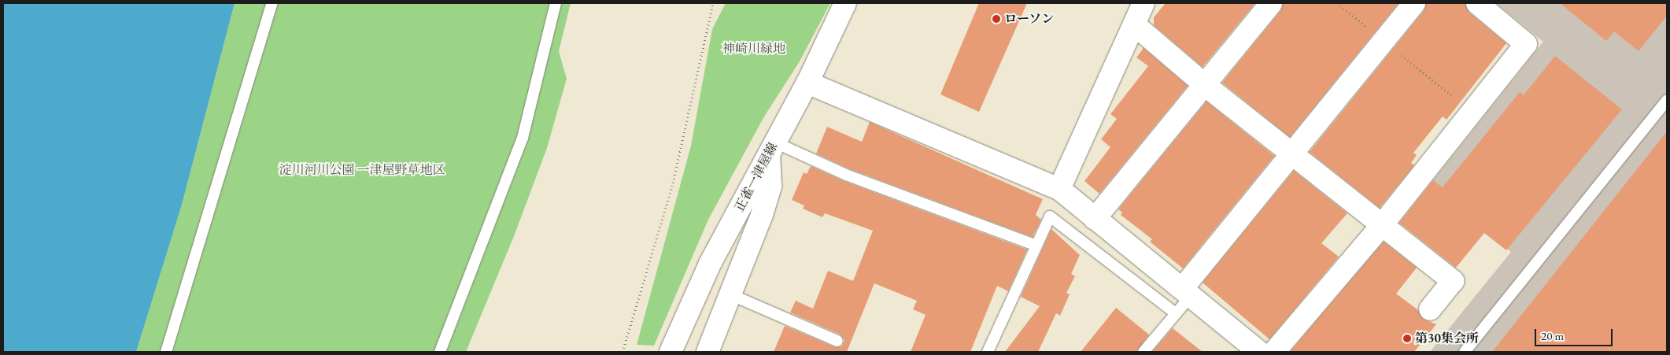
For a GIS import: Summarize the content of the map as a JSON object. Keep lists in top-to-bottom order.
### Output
{
  "streets": {
    "street": ["正雀一津屋線"]
  },
  "parks": ["神崎川緑地", "淀川河川公園 一津屋野草地区"],
  "places": ["ローソン", "第30集会所"],
  "scale_bar": "20 m"
}
